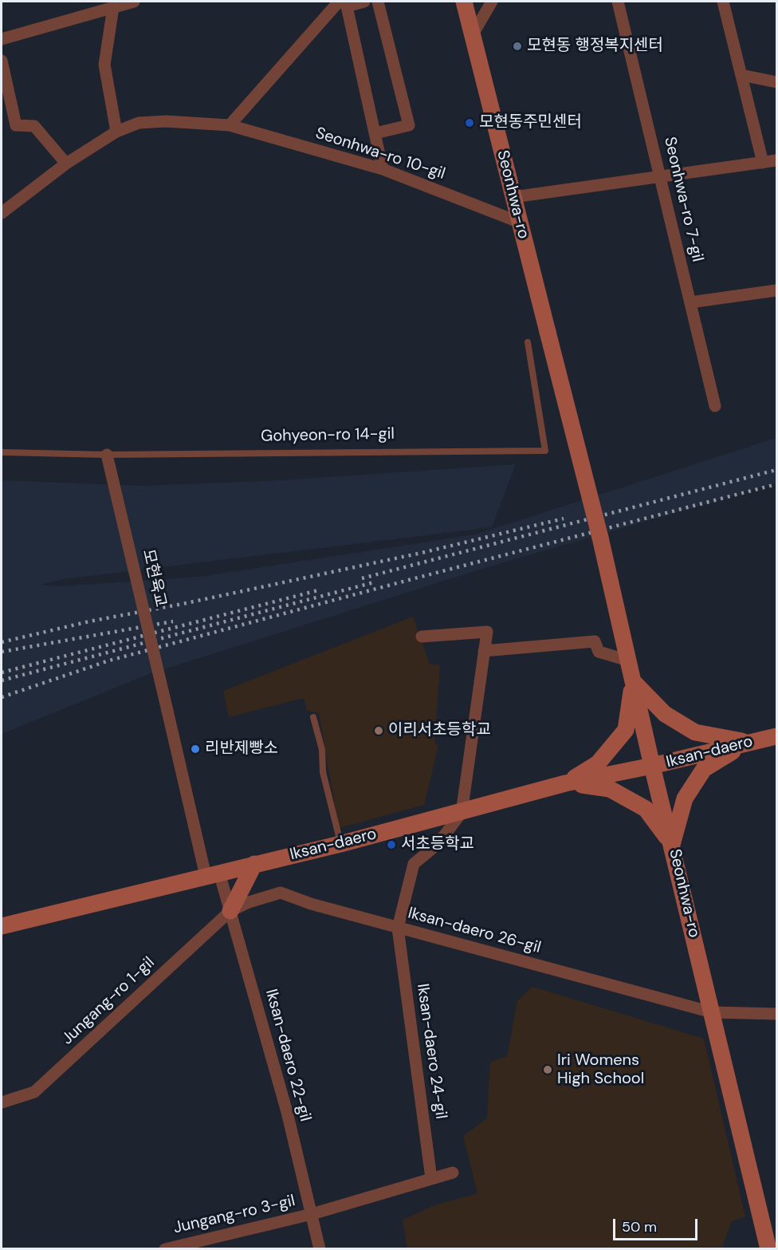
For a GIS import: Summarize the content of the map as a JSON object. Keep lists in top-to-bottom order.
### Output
{
  "streets": {
    "main road": ["Seonhwa-ro", "Iksan-daero"],
    "street": [
      "Seonhwa-ro 10-gil",
      "Seonhwa-ro 7-gil",
      "모현육교",
      "Iksan-daero 26-gil",
      "Jungang-ro 1-gil",
      "Iksan-daero 24-gil",
      "Iksan-daero 22-gil",
      "Jungang-ro 3-gil"
    ],
    "lane": ["Gohyeon-ro 14-gil"]
  },
  "crossings": [
    ["Seonhwa-ro 10-gil", "Seonhwa-ro"],
    ["Seonhwa-ro", "Iksan-daero"],
    ["Seonhwa-ro", "Iksan-daero 26-gil"],
    ["Gohyeon-ro 14-gil", "모현육교"],
    ["모현육교", "Iksan-daero"],
    ["모현육교", "Iksan-daero 22-gil"],
    ["Iksan-daero", "Iksan-daero 22-gil"],
    ["Iksan-daero 26-gil", "Jungang-ro 1-gil"],
    ["Iksan-daero 26-gil", "Iksan-daero 24-gil"],
    ["Iksan-daero 26-gil", "Iksan-daero 22-gil"],
    ["Jungang-ro 1-gil", "Iksan-daero 22-gil"],
    ["Iksan-daero 22-gil", "Jungang-ro 3-gil"]
  ],
  "places": [
    "모현동 행정복지센터",
    "모현동주민센터",
    "이리서초등학교",
    "리반제빵소",
    "서초등학교",
    "Iri Womens High School"
  ],
  "scale_bar": "50 m"
}
